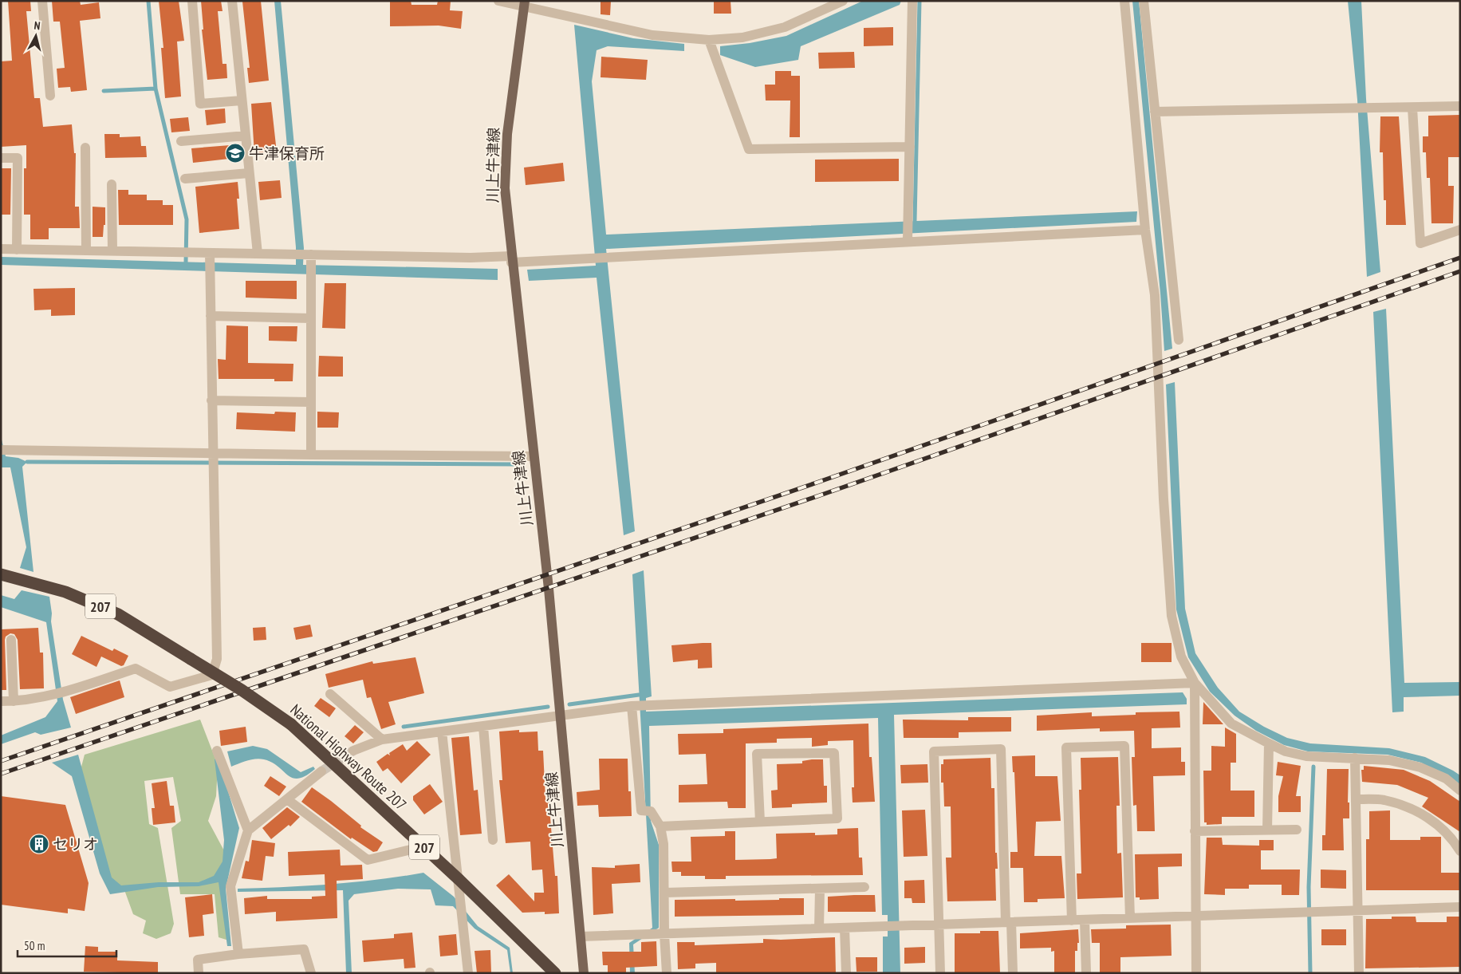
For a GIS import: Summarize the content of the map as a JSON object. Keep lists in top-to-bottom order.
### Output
{
  "streets": {
    "highway": ["207", "National Highway Route 207"],
    "main road": ["川上牛津線"]
  },
  "places": {
    "school or university": ["牛津保育所"],
    "building": ["セリオ"]
  },
  "scale_bar": "50 m",
  "north": "top"
}
